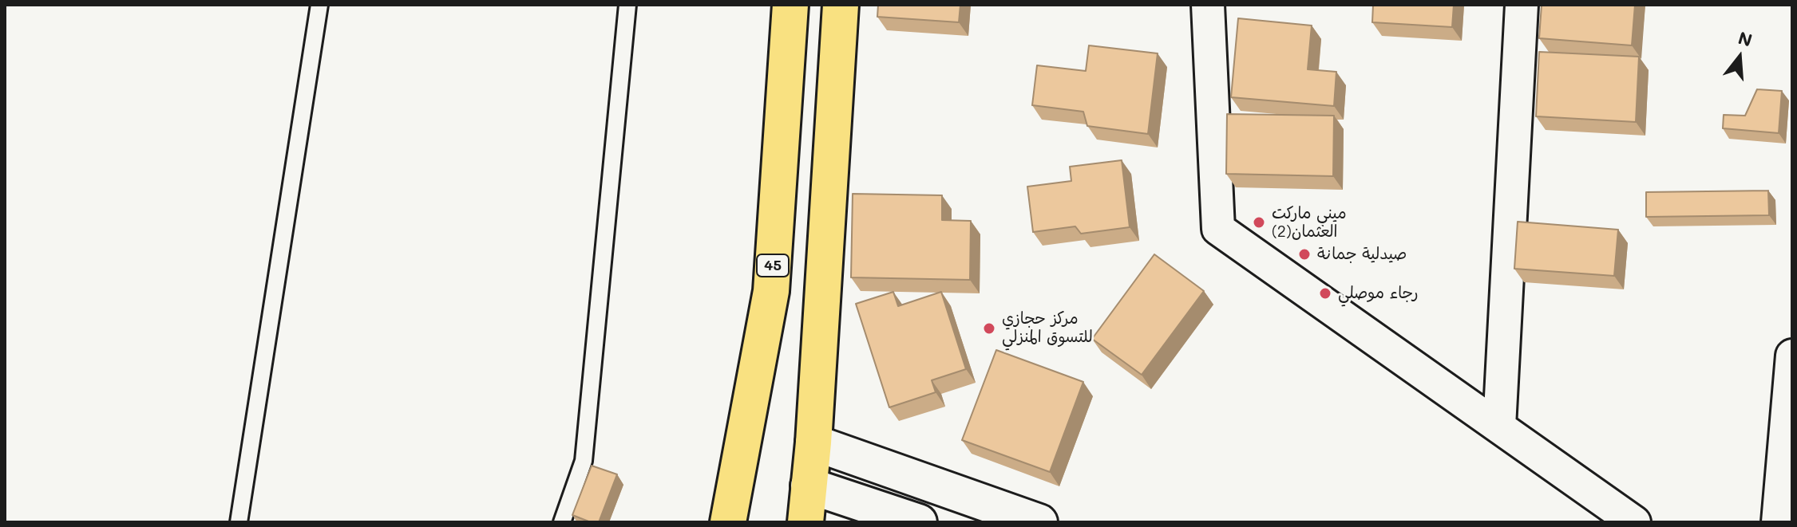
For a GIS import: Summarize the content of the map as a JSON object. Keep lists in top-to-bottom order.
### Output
{
  "streets": {
    "highway": ["45"]
  },
  "places": [
    "ميني ماركت العثمان(2)",
    "صيدلية جمانة",
    "رجاء موصلي",
    "مركز حجازي للتسوق المنزلي"
  ],
  "north": "top"
}
